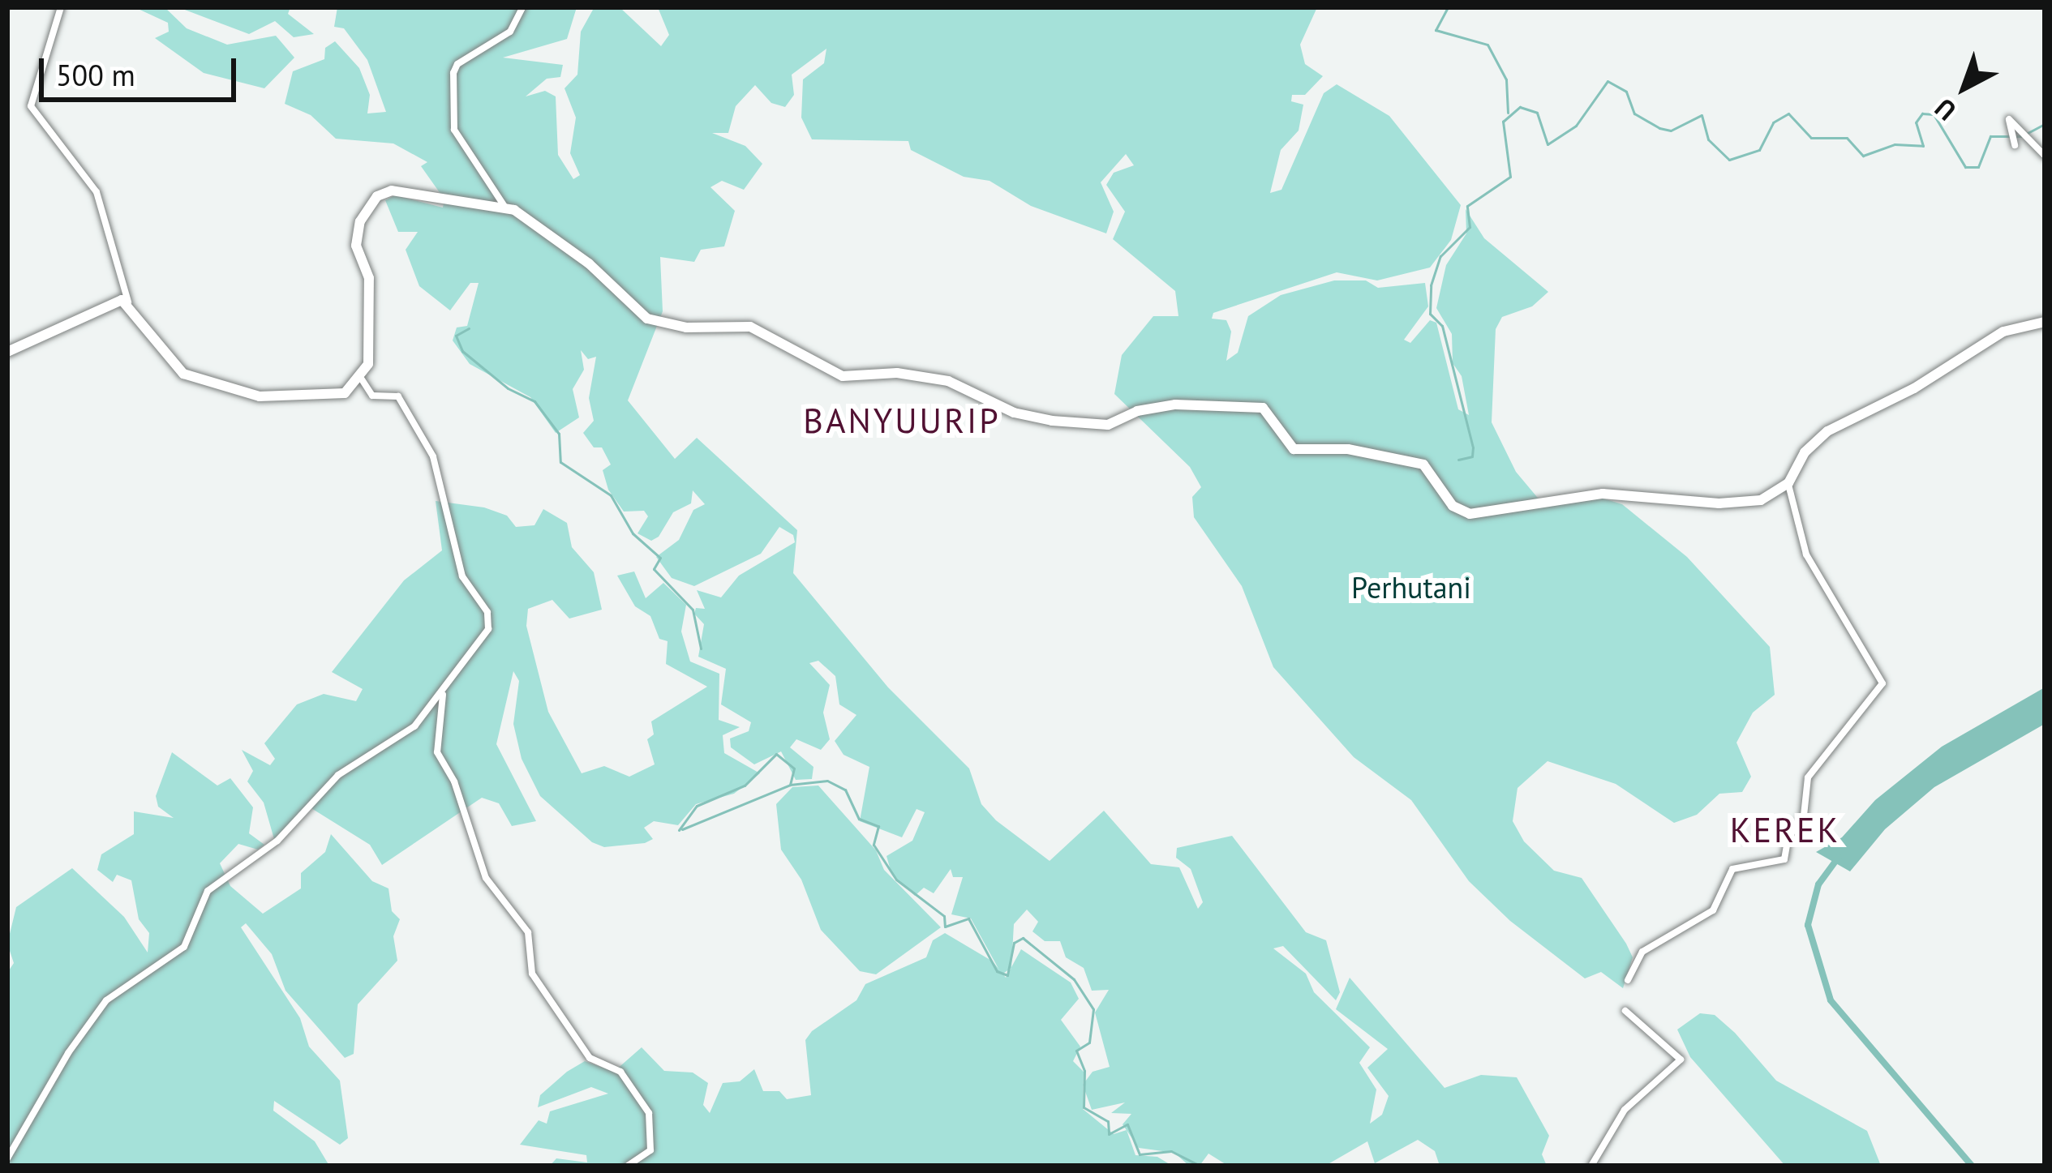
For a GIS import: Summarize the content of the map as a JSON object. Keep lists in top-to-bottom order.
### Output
{
  "districts": ["BANYUURIP", "KEREK"],
  "parks": ["Perhutani"],
  "scale_bar": "500 m",
  "north": "bottom left"
}
